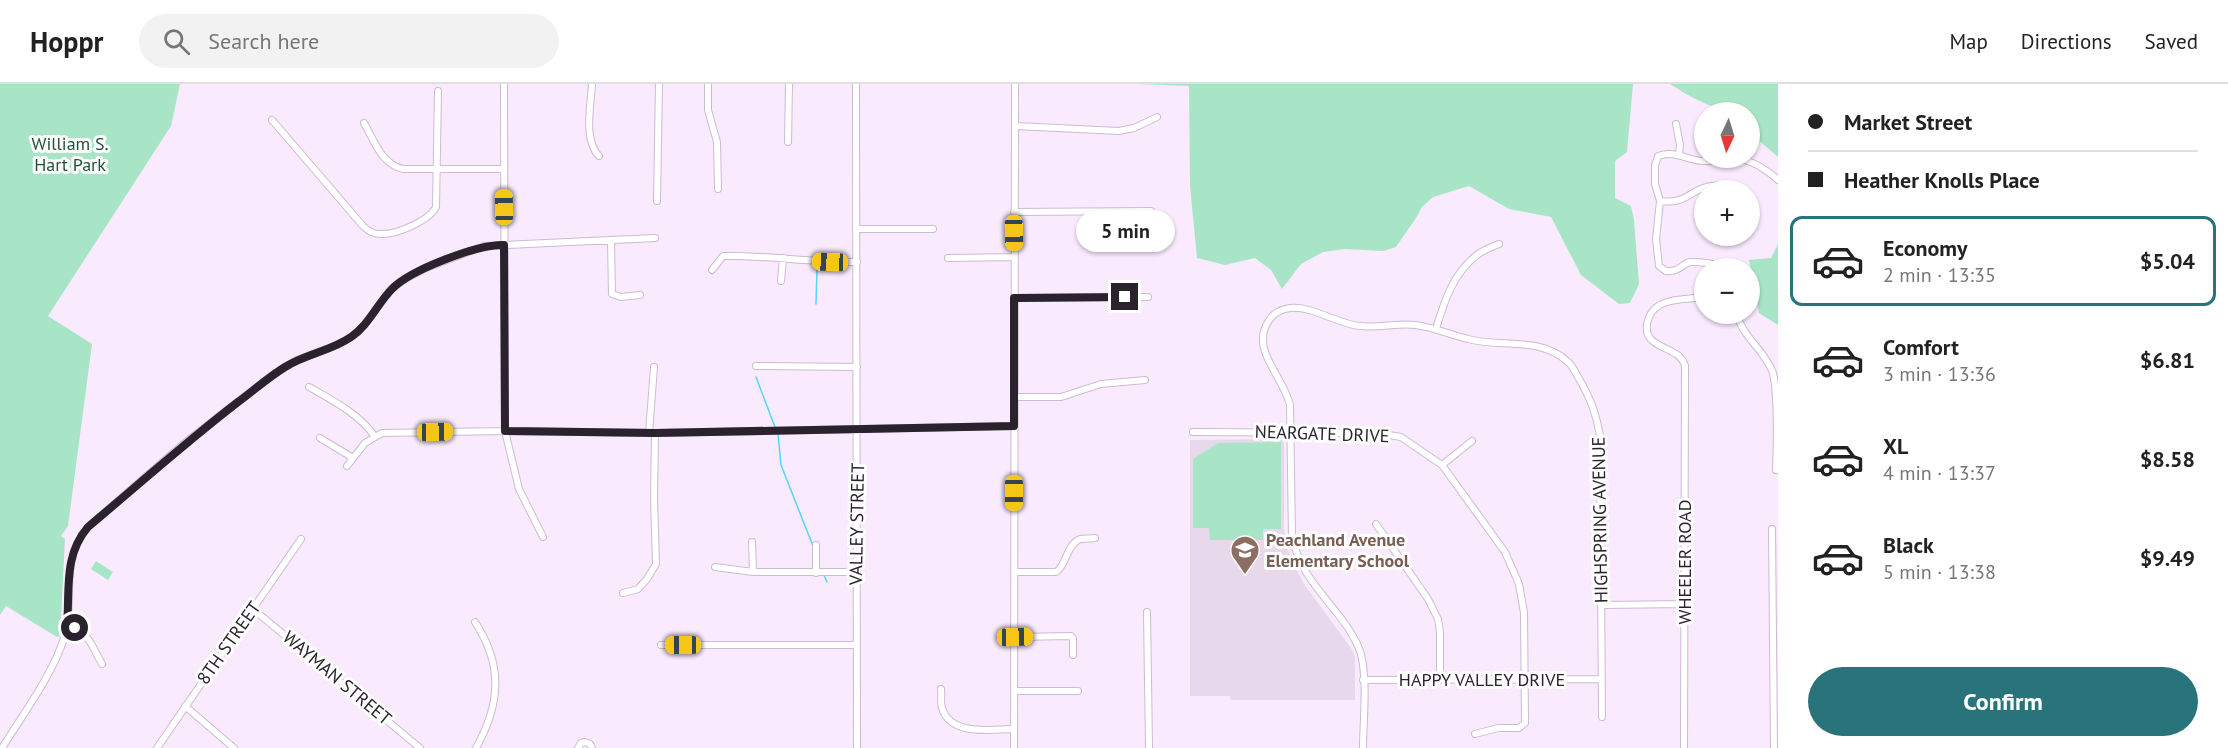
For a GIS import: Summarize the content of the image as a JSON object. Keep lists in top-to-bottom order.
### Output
{
  "streets": {
    "street": [
      "NEARGATE DRIVE",
      "HIGHSPRING AVENUE",
      "VALLEY STREET",
      "WHEELER ROAD",
      "8TH STREET",
      "WAYMAN STREET",
      "HAPPY VALLEY DRIVE"
    ]
  },
  "crossings": [
    ["NEARGATE DRIVE", "HIGHSPRING AVENUE"],
    ["NEARGATE DRIVE", "HAPPY VALLEY DRIVE"],
    ["HIGHSPRING AVENUE", "HAPPY VALLEY DRIVE"],
    ["8TH STREET", "WAYMAN STREET"]
  ],
  "parks": ["William S. Hart Park"],
  "places": {
    "school or university": ["Peachland Avenue Elementary School"]
  },
  "north": "bottom",
  "page": {
    "header": "Hoppr",
    "search": "Search here",
    "nav": ["Map", "Directions", "Saved"],
    "banner": ["Market Street", "Heather Knolls Place"],
    "map_buttons": ["+", "−"],
    "bubble": "5 min",
    "list": [
      {
        "name": "Economy",
        "note": "2 min · 13:35",
        "value": "$5.04"
      },
      {
        "name": "Comfort",
        "note": "3 min · 13:36",
        "value": "$6.81"
      },
      {
        "name": "XL",
        "note": "4 min · 13:37",
        "value": "$8.58"
      },
      {
        "name": "Black",
        "note": "5 min · 13:38",
        "value": "$9.49"
      }
    ],
    "buttons": "Confirm"
  }
}
